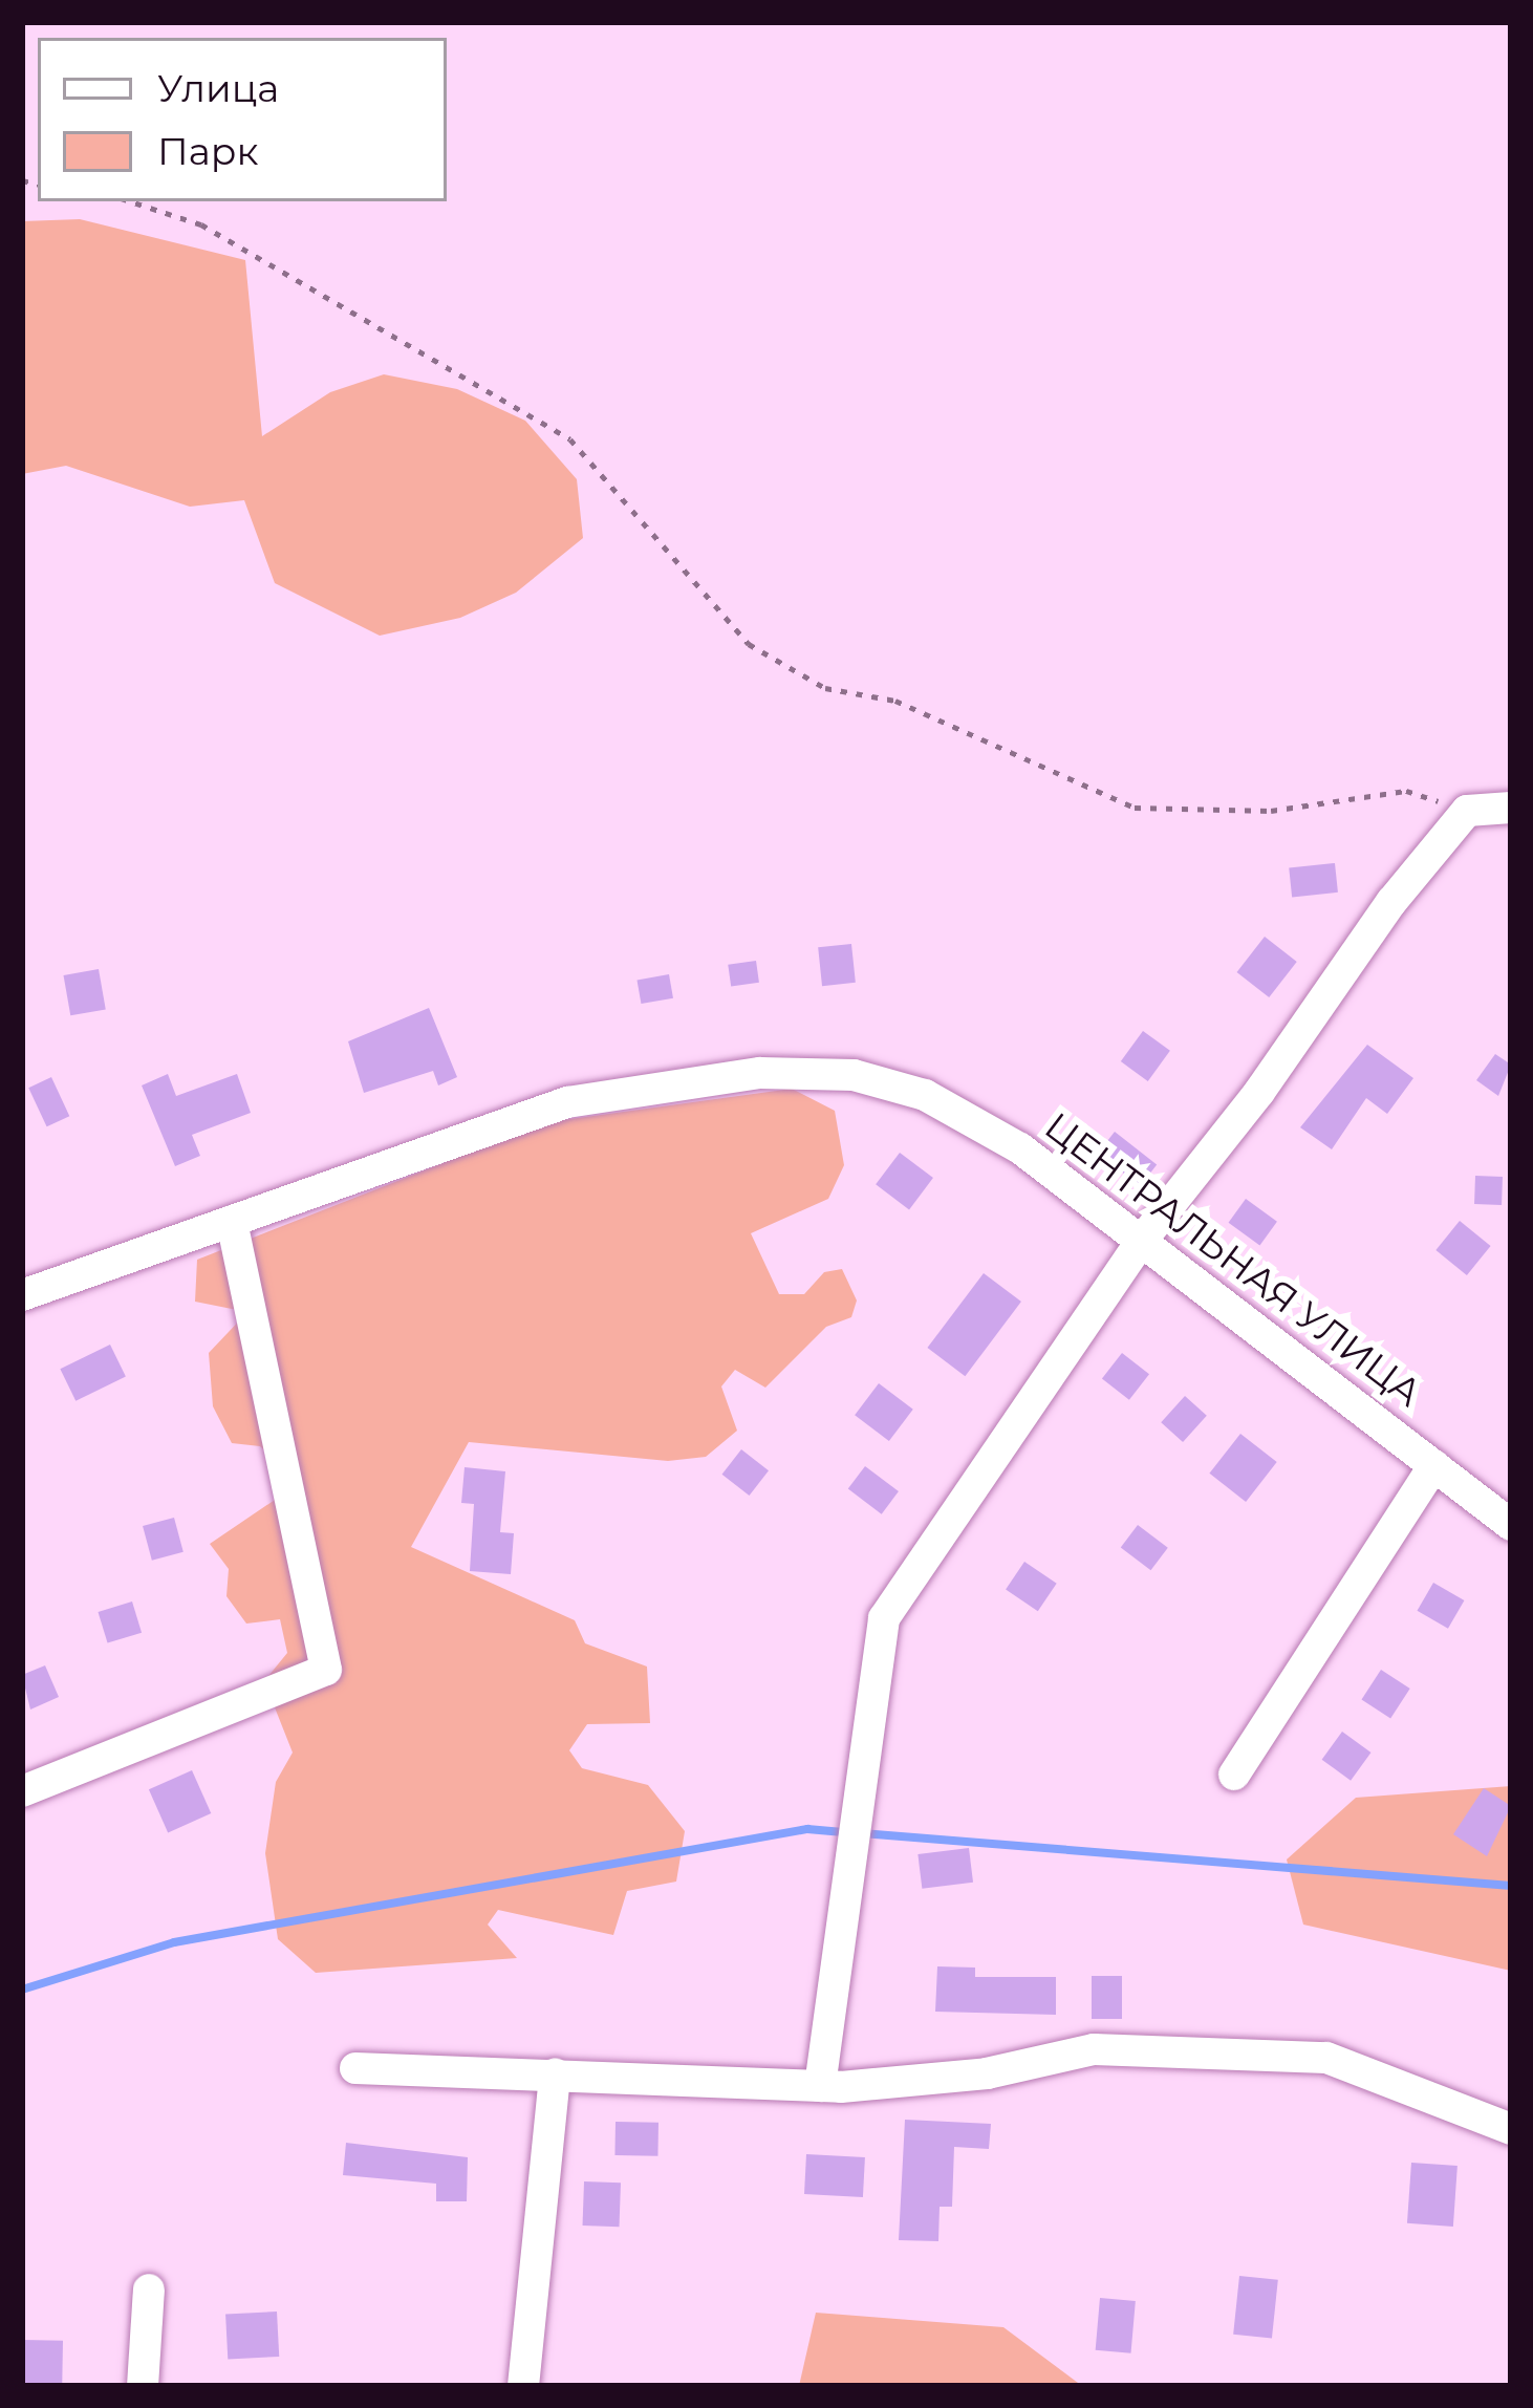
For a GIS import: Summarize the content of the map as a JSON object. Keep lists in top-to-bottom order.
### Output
{
  "streets": {
    "street": ["ЦЕНТРАЛЬНАЯ УЛИЦА"]
  },
  "legend": ["Улица", "Парк"]
}
